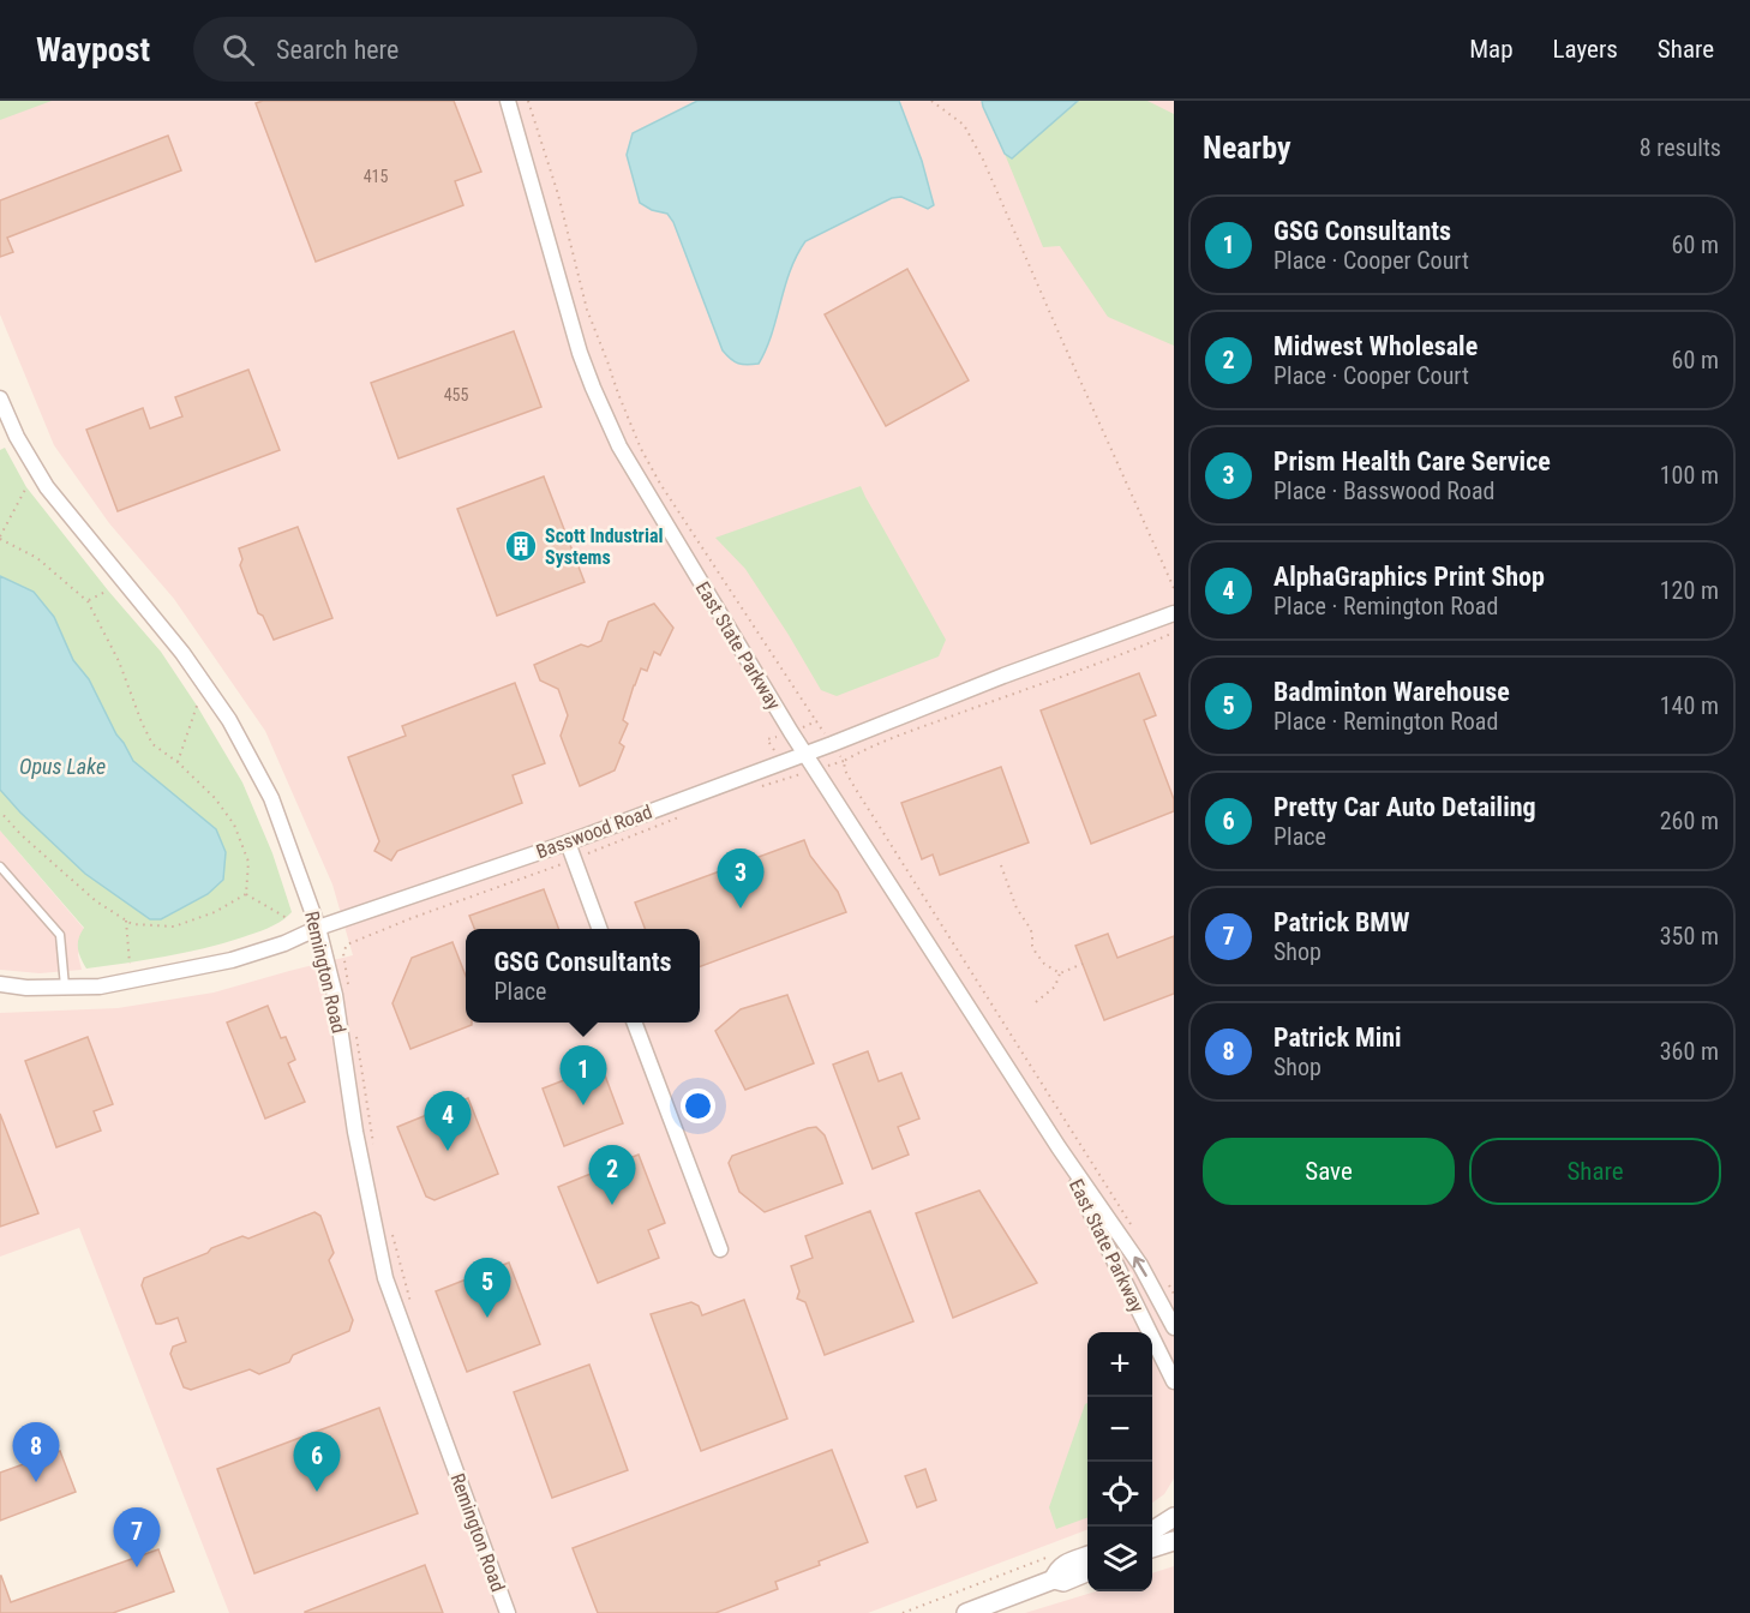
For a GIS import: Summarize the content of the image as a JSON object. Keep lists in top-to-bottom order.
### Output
{
  "streets": {
    "street": ["East State Parkway", "Basswood Road", "Remington Road"]
  },
  "crossings": [
    ["East State Parkway", "Basswood Road"],
    ["Basswood Road", "Remington Road"]
  ],
  "water": ["Opus Lake"],
  "places": {
    "building": ["Scott Industrial Systems"]
  },
  "house_numbers": ["415", "455"],
  "page": {
    "header": "Waypost",
    "search": "Search here",
    "nav": ["Map", "Layers", "Share"],
    "heading": ["Nearby", "8 results"],
    "list": [
      {
        "mark": "1",
        "name": "GSG Consultants",
        "note": "Place · Cooper Court",
        "value": "60 m"
      },
      {
        "mark": "2",
        "name": "Midwest Wholesale",
        "note": "Place · Cooper Court",
        "value": "60 m"
      },
      {
        "mark": "3",
        "name": "Prism Health Care Service",
        "note": "Place · Basswood Road",
        "value": "100 m"
      },
      {
        "mark": "4",
        "name": "AlphaGraphics Print Shop",
        "note": "Place · Remington Road",
        "value": "120 m"
      },
      {
        "mark": "5",
        "name": "Badminton Warehouse",
        "note": "Place · Remington Road",
        "value": "140 m"
      },
      {
        "mark": "6",
        "name": "Pretty Car Auto Detailing",
        "note": "Place",
        "value": "260 m"
      },
      {
        "mark": "7",
        "name": "Patrick BMW",
        "note": "Shop",
        "value": "350 m"
      },
      {
        "mark": "8",
        "name": "Patrick Mini",
        "note": "Shop",
        "value": "360 m"
      }
    ],
    "pins": [
      "3",
      "1",
      "4",
      "2",
      "5",
      "8",
      "6",
      "7"
    ],
    "popup": ["GSG Consultants", "Place"],
    "buttons": ["Save", "Share"],
    "map_buttons": ["+", "−"]
  }
}
